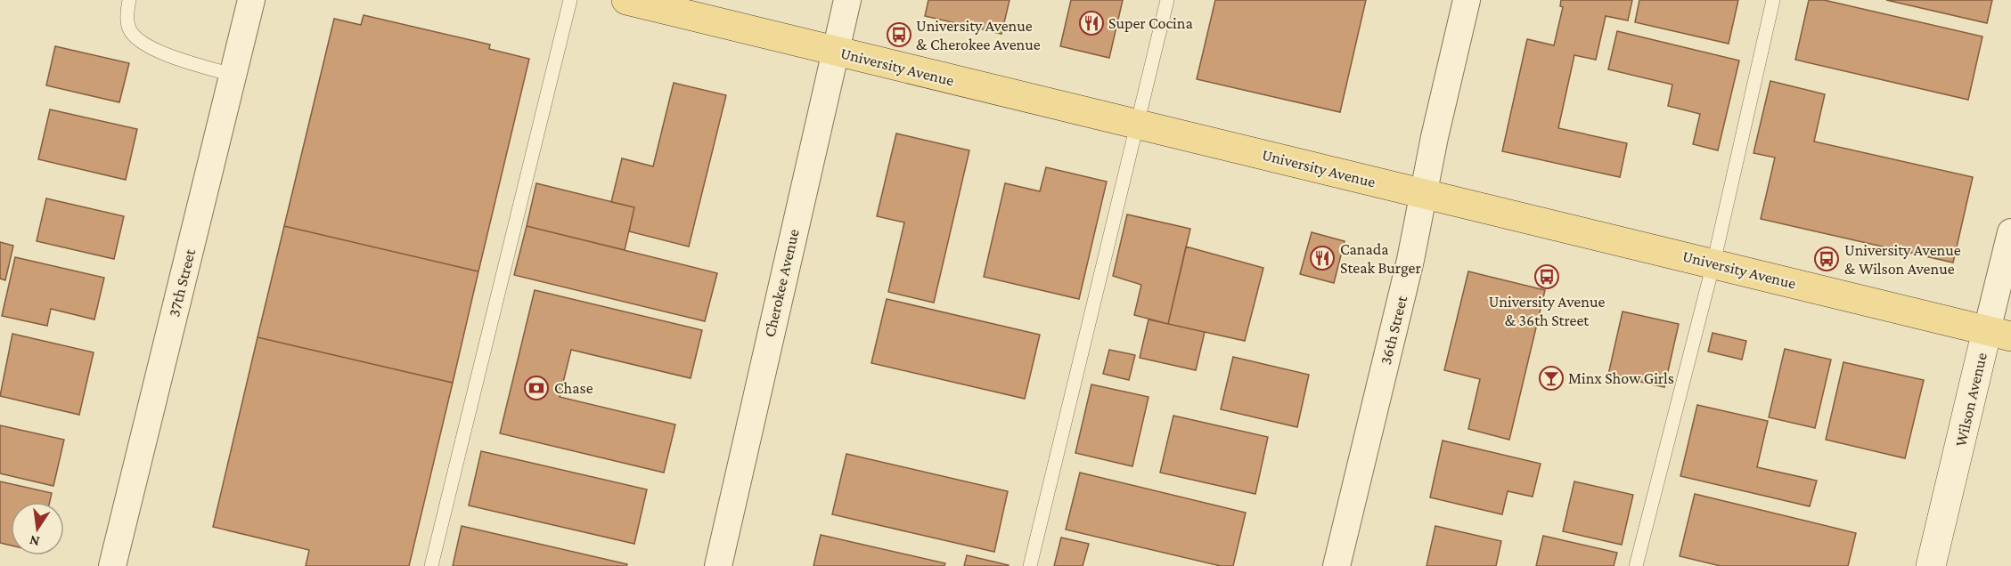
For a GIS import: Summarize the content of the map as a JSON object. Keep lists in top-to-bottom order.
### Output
{
  "streets": {
    "main road": ["University Avenue"],
    "street": [
      "37th Street",
      "Cherokee Avenue",
      "36th Street",
      "Wilson Avenue"
    ]
  },
  "crossings": [
    ["University Avenue", "Cherokee Avenue"],
    ["University Avenue", "36th Street"],
    ["University Avenue", "Wilson Avenue"]
  ],
  "places": {
    "restaurant": ["Super Cocina", "Canada Steak Burger"],
    "bus stop": ["University Avenue & Cherokee Avenue", "University Avenue & Wilson Avenue", "University Avenue & 36th Street"],
    "bar": ["Minx Show Girls"],
    "bank": ["Chase"]
  },
  "north": "bottom"
}
